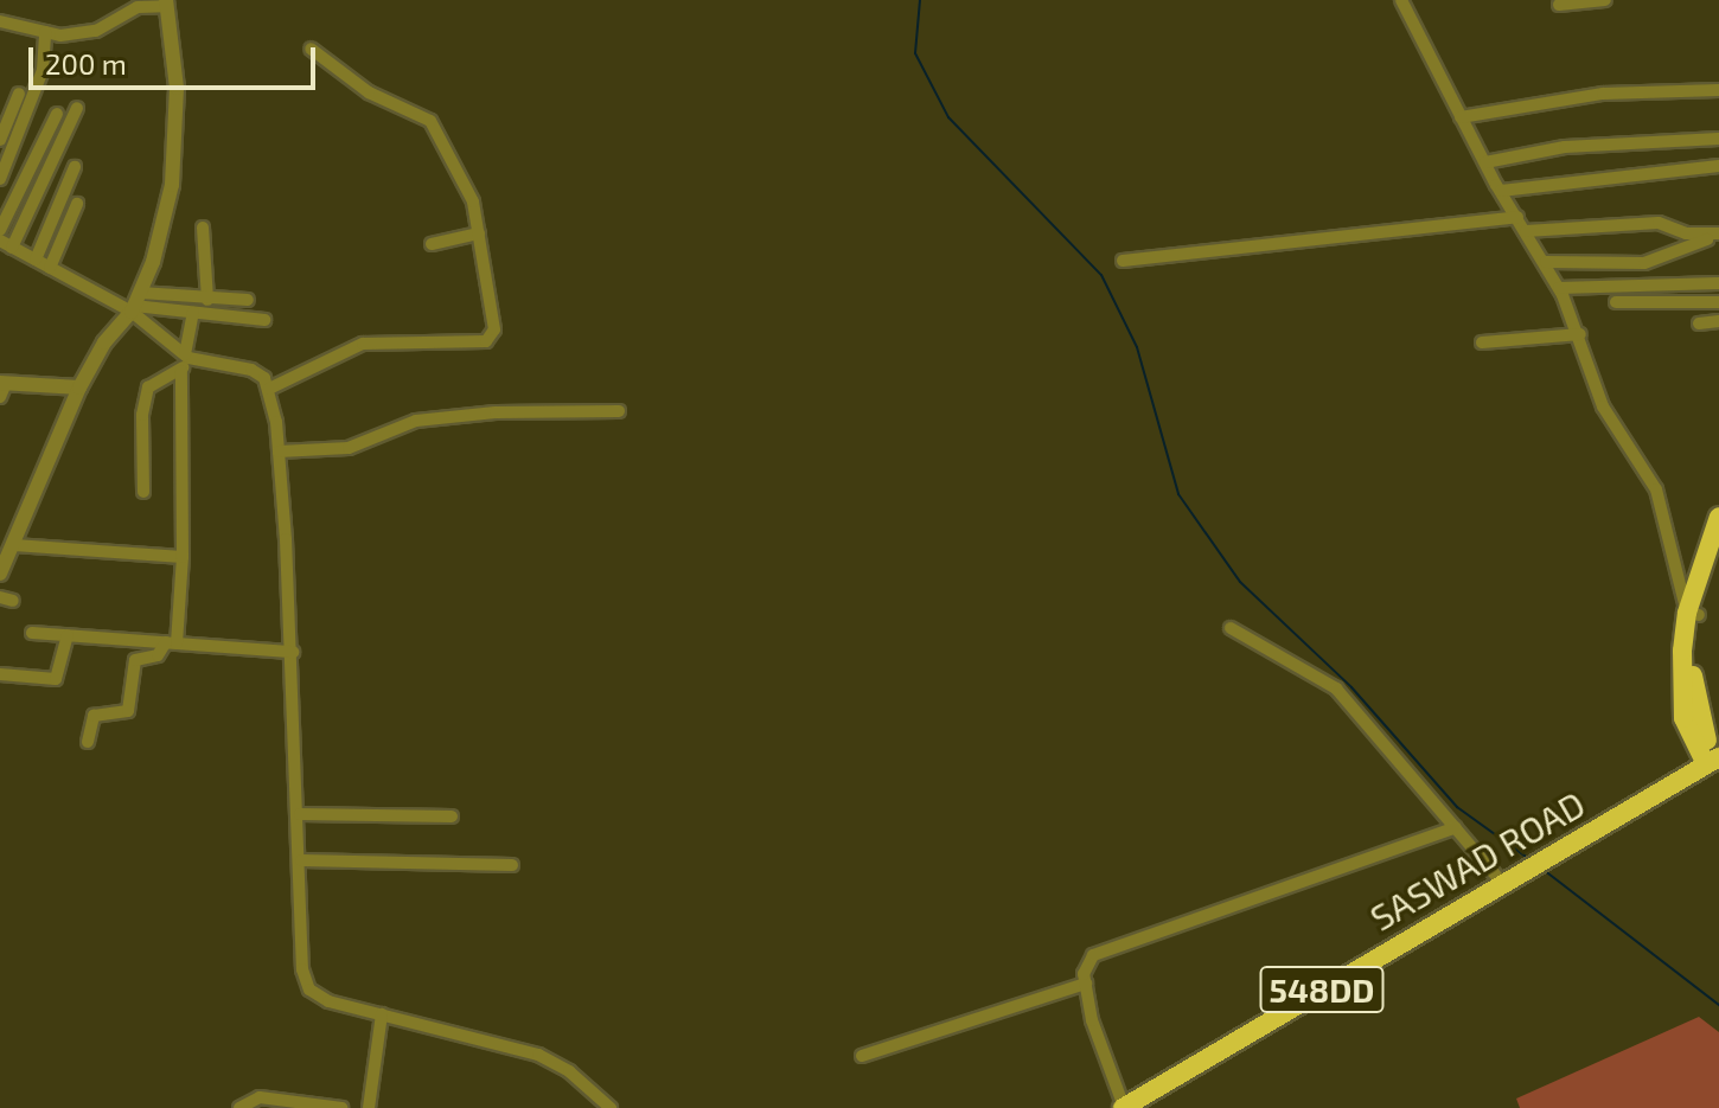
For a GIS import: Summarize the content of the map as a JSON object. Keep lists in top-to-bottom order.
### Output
{
  "streets": {
    "highway": ["SASWAD ROAD", "548DD"]
  },
  "scale_bar": "200 m"
}
